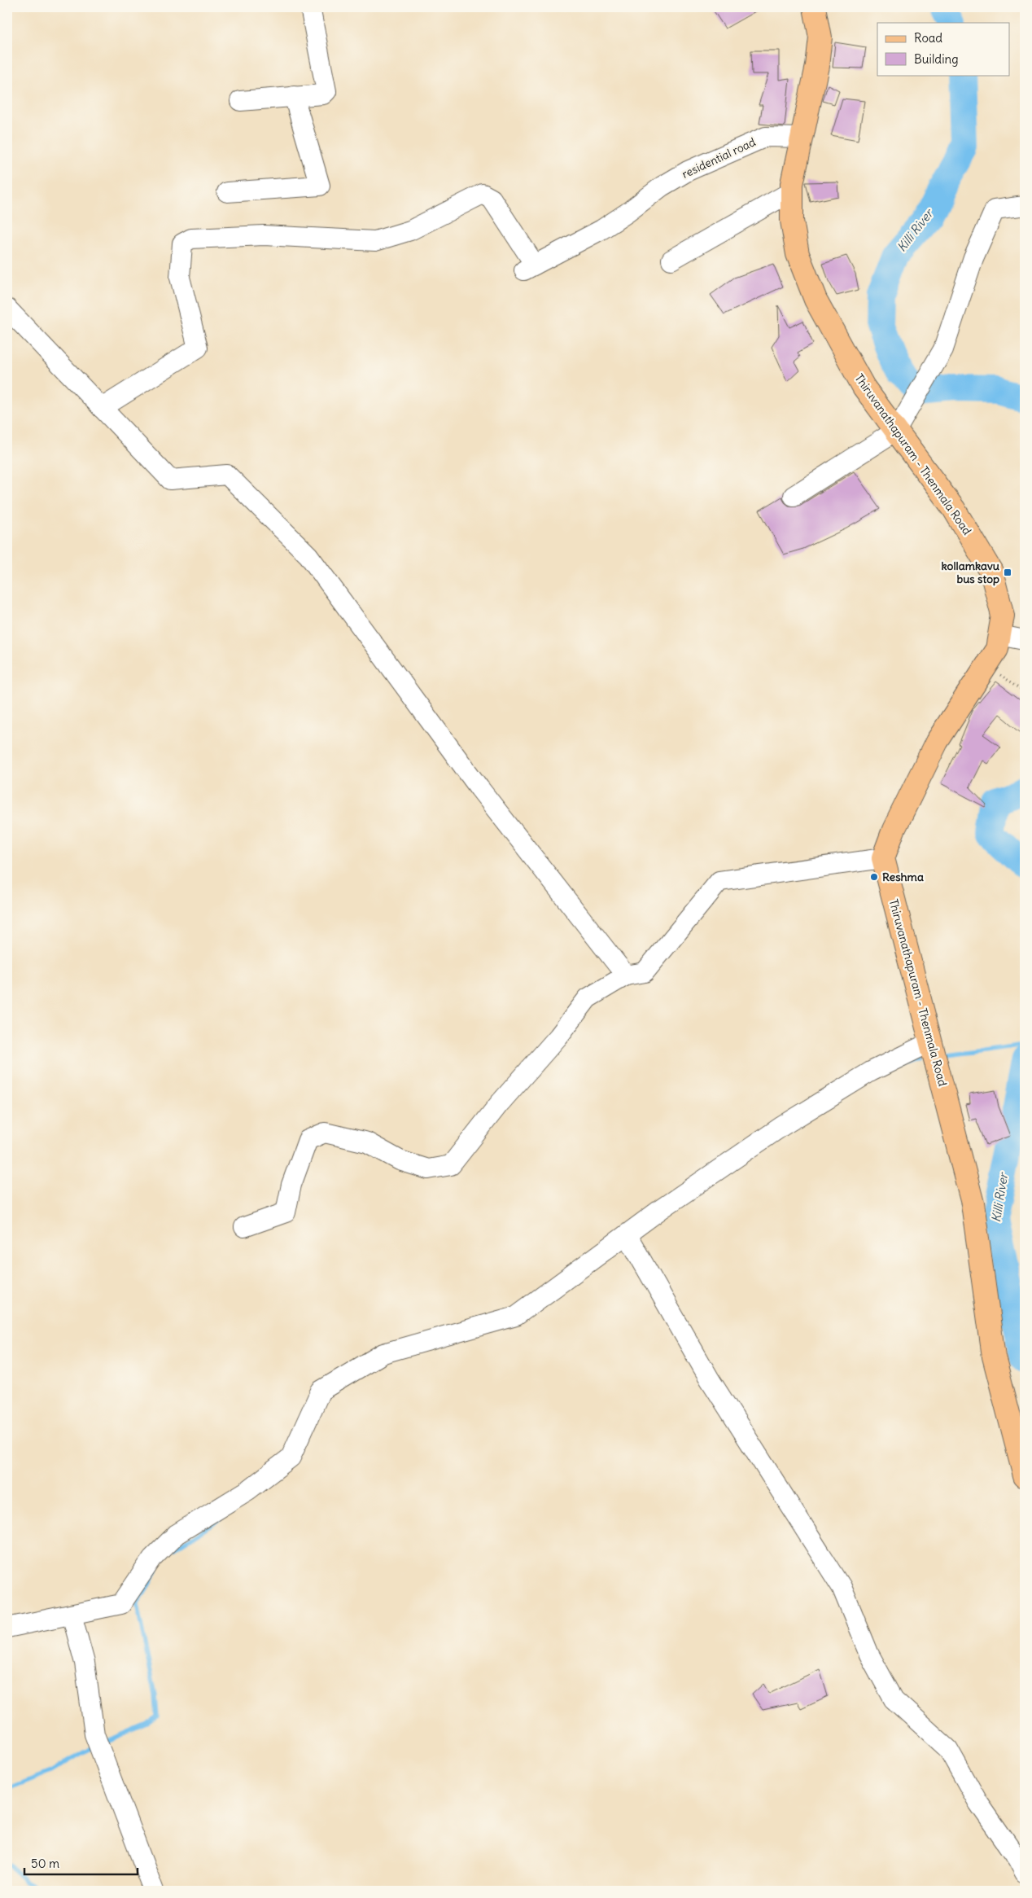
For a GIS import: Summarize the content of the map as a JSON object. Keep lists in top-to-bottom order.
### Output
{
  "streets": {
    "main road": ["Thiruvanathapuram - Thenmala Road"],
    "street": ["residential road"]
  },
  "crossings": [
    ["residential road", "Thiruvanathapuram - Thenmala Road"]
  ],
  "water": ["Killi River"],
  "places": {
    "transit": ["kollamkavu bus stop"],
    "other": ["Reshma"]
  },
  "legend": ["Road", "Building"],
  "scale_bar": "50 m"
}
